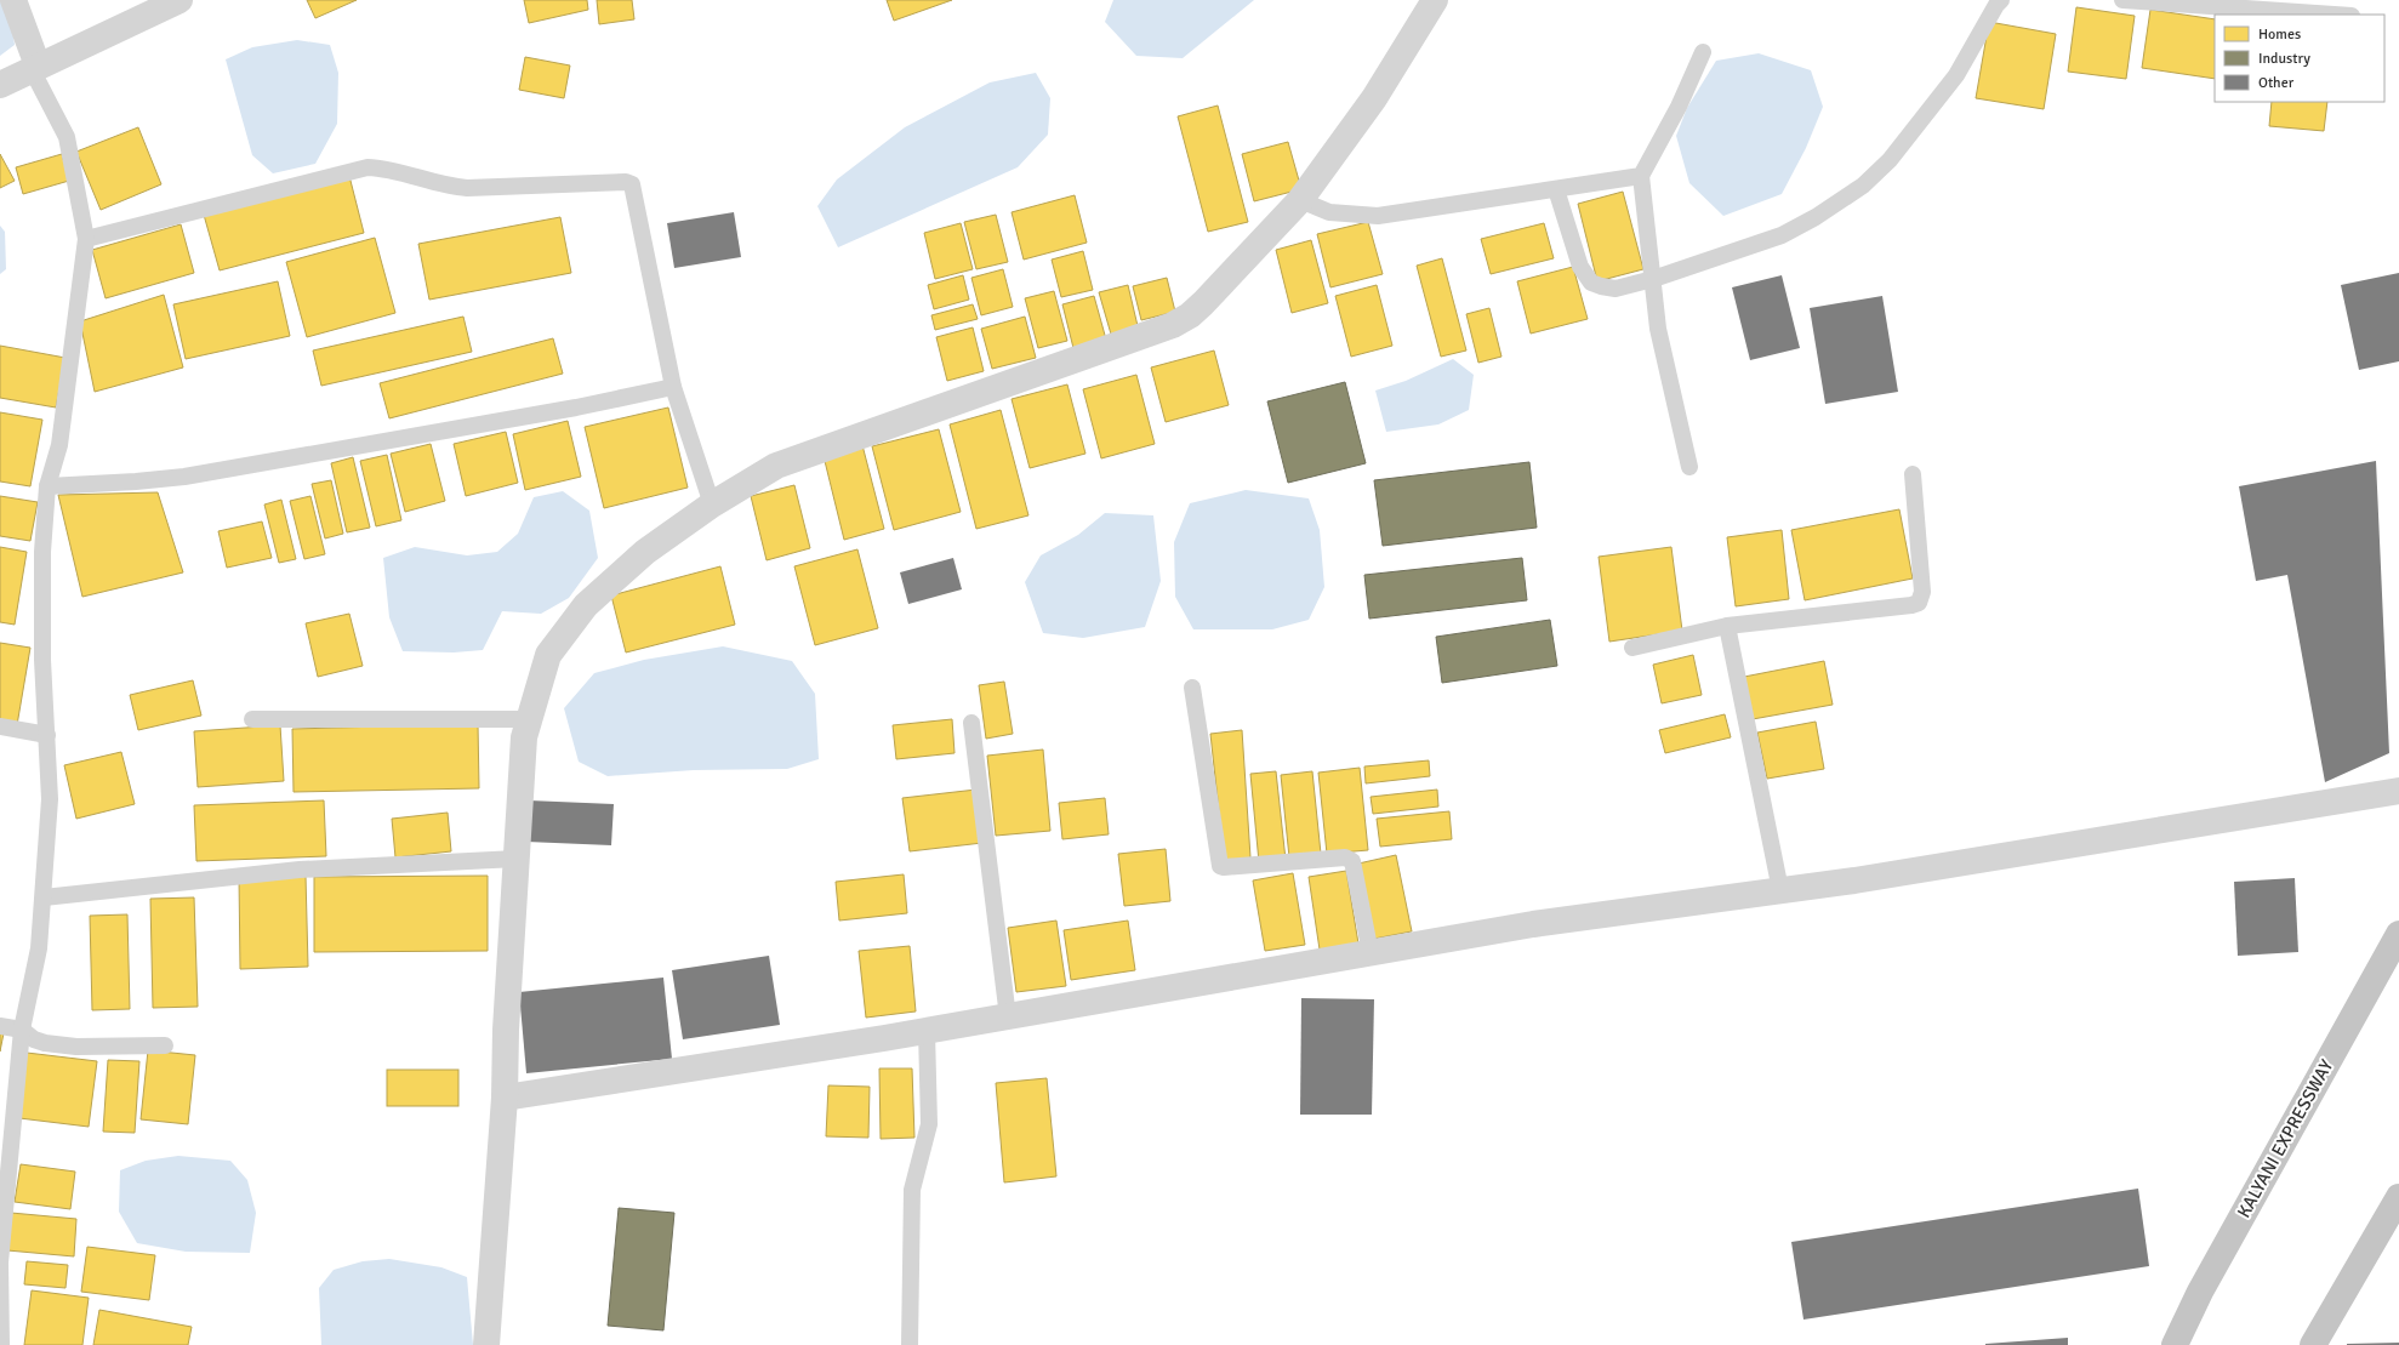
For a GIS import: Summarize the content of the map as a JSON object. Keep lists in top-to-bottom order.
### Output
{
  "streets": {
    "highway": ["KALYANI EXPRESSWAY"]
  },
  "legend": ["Homes", "Industry", "Other"]
}
